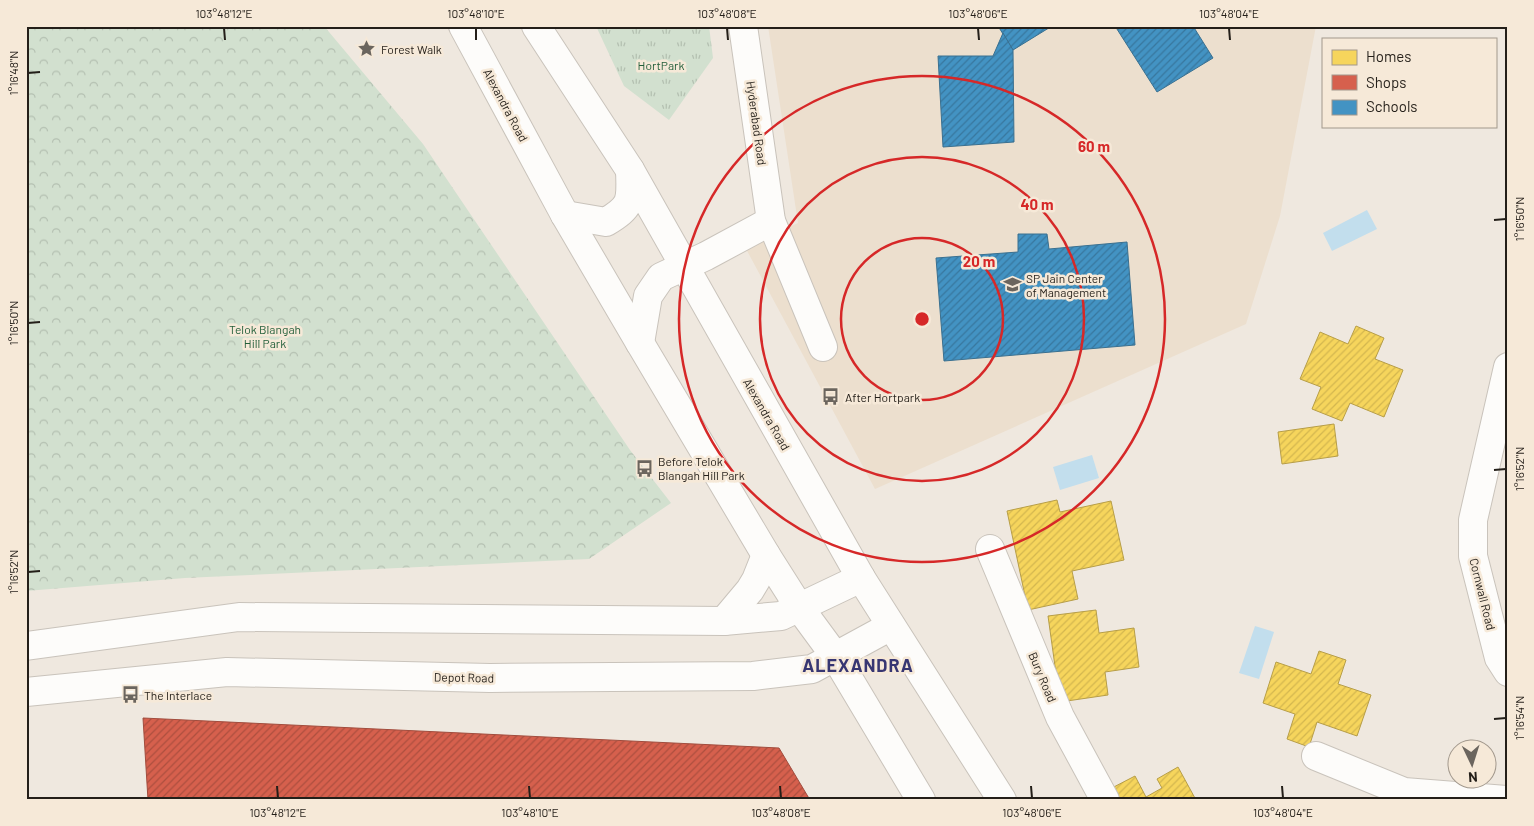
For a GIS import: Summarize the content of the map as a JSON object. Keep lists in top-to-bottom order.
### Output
{
  "streets": {
    "street": [
      "Alexandra Road",
      "Hyderabad Road",
      "Cornwall Road",
      "Depot Road",
      "Bury Road"
    ]
  },
  "crossings": [
    ["Alexandra Road", "Depot Road"]
  ],
  "districts": ["ALEXANDRA"],
  "parks": ["HortPark", "Telok Blangah Hill Park"],
  "places": {
    "place": ["Forest Walk"],
    "school or university": ["SP Jain Center of Management"],
    "bus stop": ["After Hortpark", "Before Telok Blangah Hill Park", "The Interlace"]
  },
  "legend": ["Homes", "Shops", "Schools"],
  "north": "bottom",
  "coordinates": [
    "103°48'12\"E",
    "103°48'10\"E",
    "103°48'08\"E",
    "103°48'06\"E",
    "103°48'04\"E",
    "1°16'48\"N",
    "1°16'50\"N",
    "1°16'52\"N",
    "1°16'54\"N"
  ],
  "rings": ["60 m", "40 m", "20 m"]
}
